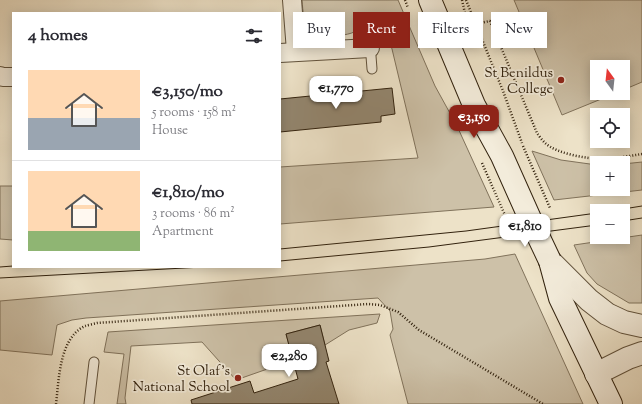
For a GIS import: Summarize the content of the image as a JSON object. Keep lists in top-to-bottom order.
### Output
{
  "places": ["St Benildus College", "St Olaf's National School"],
  "north": "top",
  "page": {
    "chip": [
      "Buy",
      "Rent",
      "Filters",
      "New"
    ],
    "heading": "4 homes",
    "map_buttons": ["+", "−"],
    "list": [
      {
        "name": "€3,150/mo",
        "note": "5 rooms · 158 m² · House"
      },
      {
        "name": "€1,810/mo",
        "note": "3 rooms · 86 m² · Apartment"
      }
    ],
    "price": [
      "€1,770",
      "€3,150",
      "€1,810",
      "€2,280"
    ]
  }
}
